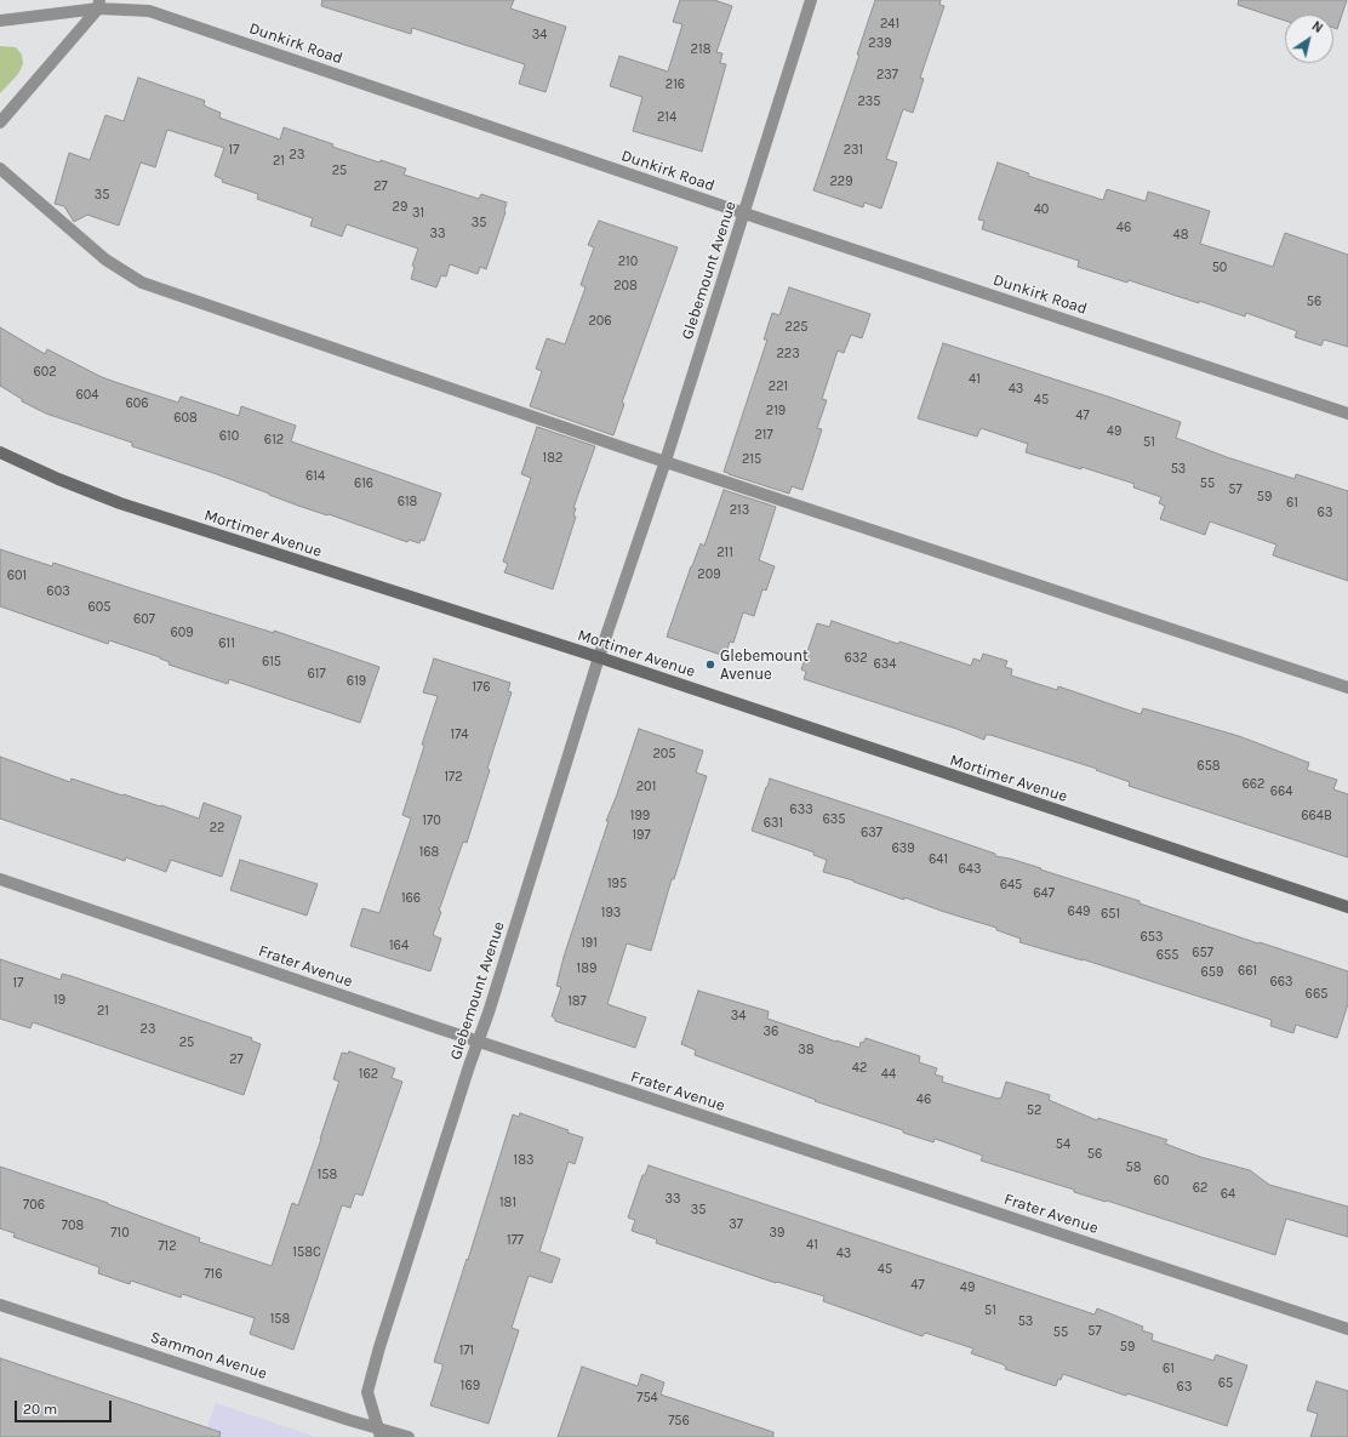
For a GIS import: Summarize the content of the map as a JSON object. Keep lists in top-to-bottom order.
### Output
{
  "streets": {
    "street": [
      "Dunkirk Road",
      "Glebemount Avenue",
      "Mortimer Avenue",
      "Frater Avenue",
      "Sammon Avenue"
    ]
  },
  "crossings": [
    ["Dunkirk Road", "Glebemount Avenue"],
    ["Glebemount Avenue", "Mortimer Avenue"],
    ["Glebemount Avenue", "Frater Avenue"],
    ["Glebemount Avenue", "Sammon Avenue"]
  ],
  "places": ["Glebemount Avenue"],
  "house_numbers": [
    "241",
    "34",
    "239",
    "218",
    "237",
    "216",
    "235",
    "214",
    "17",
    "231",
    "23",
    "21",
    "25",
    "229",
    "27",
    "35",
    "29",
    "40",
    "31",
    "35",
    "46",
    "33",
    "48",
    "210",
    "50",
    "208",
    "56",
    "206",
    "225",
    "223",
    "602",
    "41",
    "221",
    "43",
    "604",
    "45",
    "606",
    "219",
    "47",
    "608",
    "49",
    "217",
    "610",
    "612",
    "51",
    "182",
    "215",
    "53",
    "614",
    "616",
    "55",
    "57",
    "59",
    "618",
    "61",
    "213",
    "63",
    "211",
    "209",
    "601",
    "603",
    "605",
    "607",
    "609",
    "611",
    "632",
    "615",
    "634",
    "617",
    "619",
    "176",
    "174",
    "205",
    "658",
    "172",
    "662",
    "201",
    "664",
    "633",
    "199",
    "664B",
    "635",
    "170",
    "631",
    "22",
    "637",
    "197",
    "639",
    "168",
    "641",
    "643",
    "195",
    "645",
    "647",
    "166",
    "649",
    "193",
    "651",
    "653",
    "191",
    "164",
    "657",
    "655",
    "189",
    "661",
    "659",
    "663",
    "17",
    "665",
    "19",
    "187",
    "21",
    "34",
    "23",
    "36",
    "25",
    "38",
    "27",
    "42",
    "162",
    "44",
    "46",
    "52",
    "54",
    "56",
    "183",
    "58",
    "158",
    "60",
    "62",
    "64",
    "33",
    "181",
    "706",
    "35",
    "37",
    "708",
    "710",
    "39",
    "177",
    "41",
    "712",
    "158C",
    "43",
    "45",
    "716",
    "47",
    "49",
    "51",
    "158",
    "53",
    "57",
    "55",
    "59",
    "171",
    "61",
    "65",
    "169",
    "63",
    "754",
    "756"
  ],
  "scale_bar": "20 m",
  "north": "top right"
}
